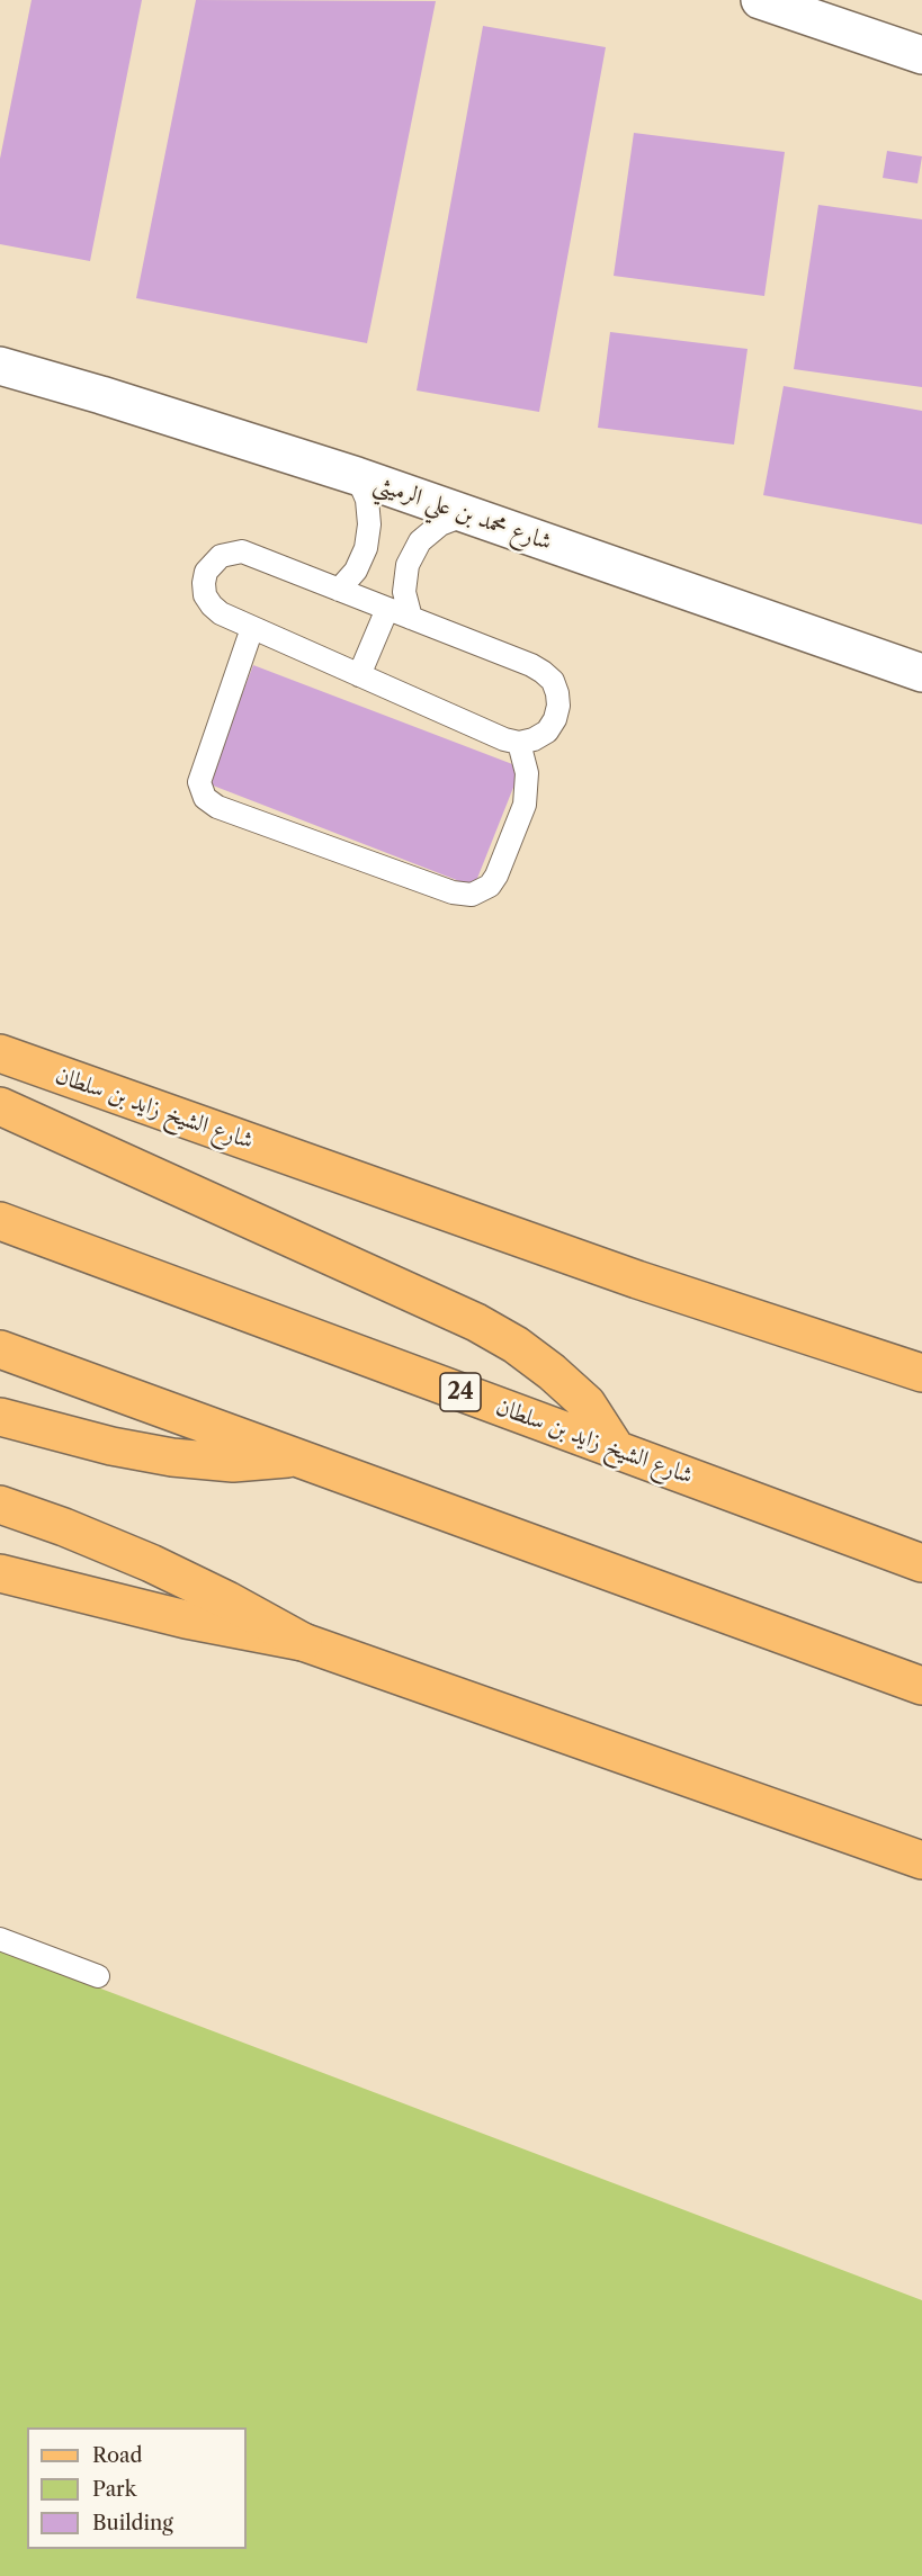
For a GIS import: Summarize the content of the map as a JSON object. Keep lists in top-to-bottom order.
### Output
{
  "streets": {
    "main road": ["شارع الشيخ زايد بن سلطان", "24"],
    "street": ["شارع محمد بن علي الرميثي"]
  },
  "legend": ["Road", "Park", "Building"]
}
